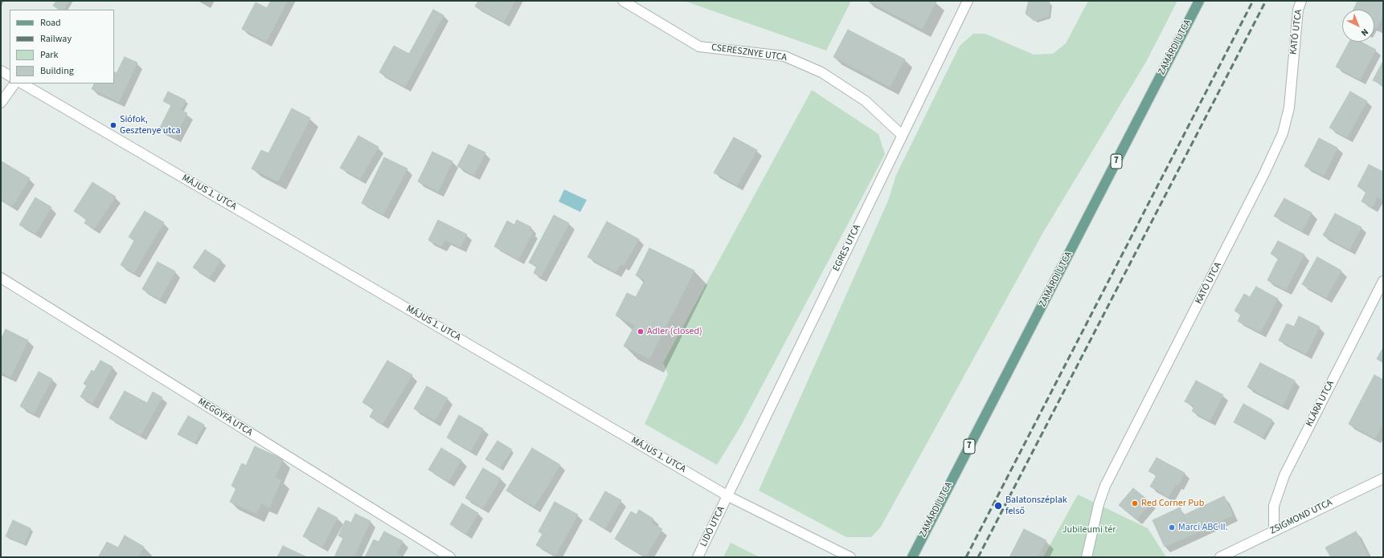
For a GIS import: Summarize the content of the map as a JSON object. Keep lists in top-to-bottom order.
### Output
{
  "streets": {
    "main road": ["ZAMÁRDI UTCA", "7"],
    "street": [
      "KATÓ UTCA",
      "CSERESZNYE UTCA",
      "MÁJUS 1. UTCA",
      "EGRES UTCA",
      "KLÁRA UTCA",
      "MEGGYFA UTCA",
      "ZSIGMOND UTCA",
      "LIDÓ UTCA"
    ]
  },
  "crossings": [
    ["CSERESZNYE UTCA", "EGRES UTCA"],
    ["MÁJUS 1. UTCA", "EGRES UTCA"],
    ["MÁJUS 1. UTCA", "LIDÓ UTCA"],
    ["EGRES UTCA", "LIDÓ UTCA"],
    ["KLÁRA UTCA", "ZSIGMOND UTCA"]
  ],
  "parks": ["Jubileumi tér"],
  "places": [
    "Siófok, Gesztenye utca",
    "Adler (closed)",
    "Red Corner Pub",
    "Balatonszéplak felső",
    "Marci ABC II."
  ],
  "legend": [
    "Road",
    "Railway",
    "Park",
    "Building"
  ],
  "north": "bottom right"
}
